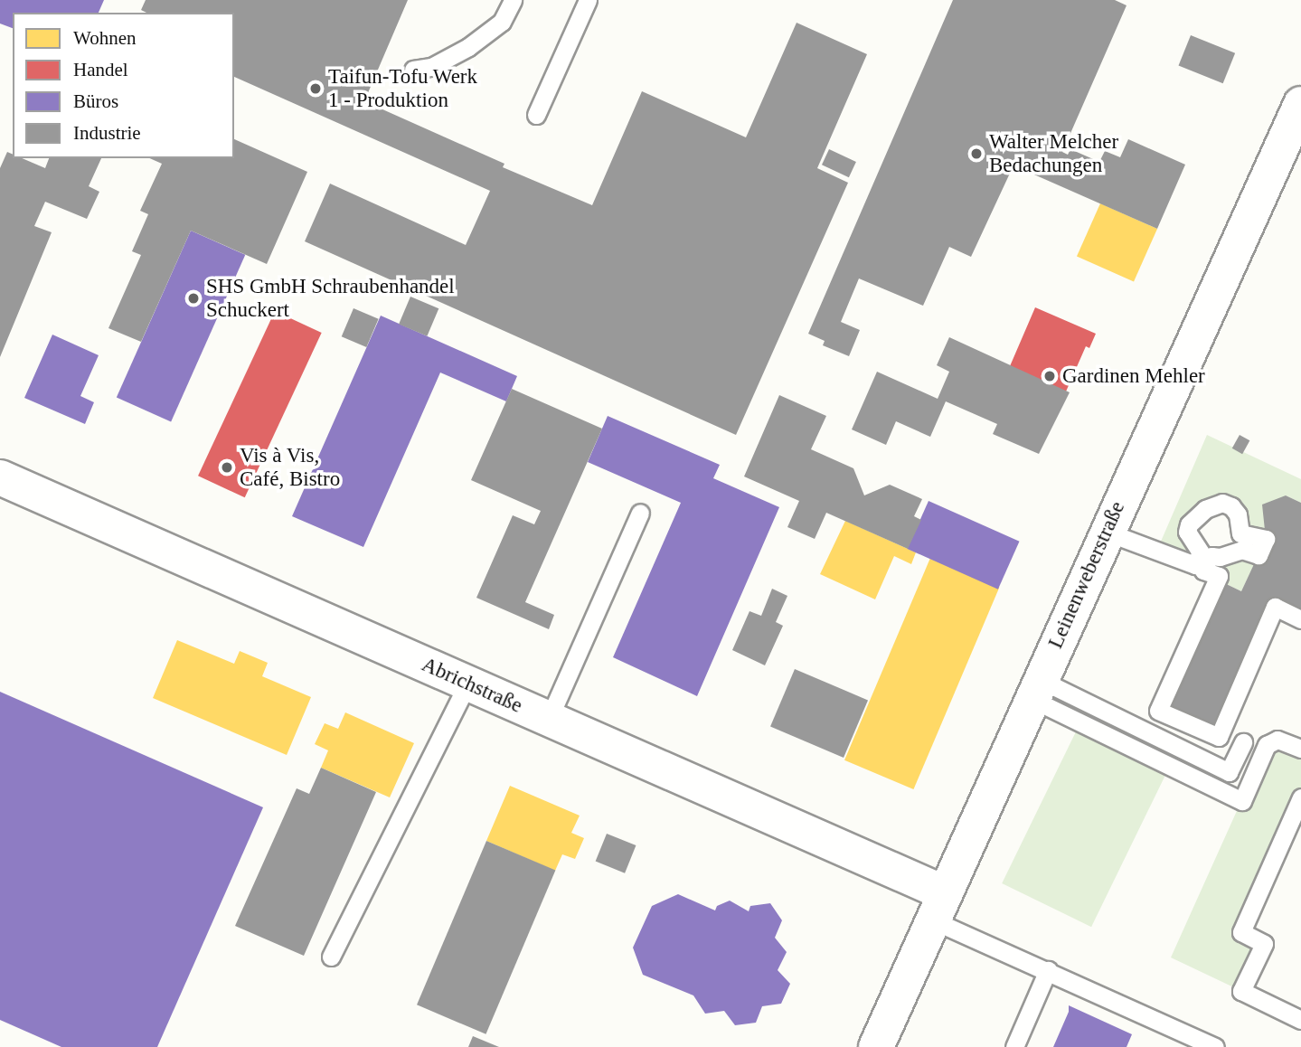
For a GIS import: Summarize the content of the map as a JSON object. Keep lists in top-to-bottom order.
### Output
{
  "streets": {
    "street": ["Leinenweberstraße", "Abrichstraße"]
  },
  "crossings": [
    ["Leinenweberstraße", "Abrichstraße"]
  ],
  "places": [
    "Taifun-Tofu Werk 1 - Produktion",
    "Walter Melcher Bedachungen",
    "SHS GmbH Schraubenhandel Schuckert",
    "Gardinen Mehler",
    "Vis à Vis, Café, Bistro"
  ],
  "legend": [
    "Wohnen",
    "Handel",
    "Büros",
    "Industrie"
  ]
}
